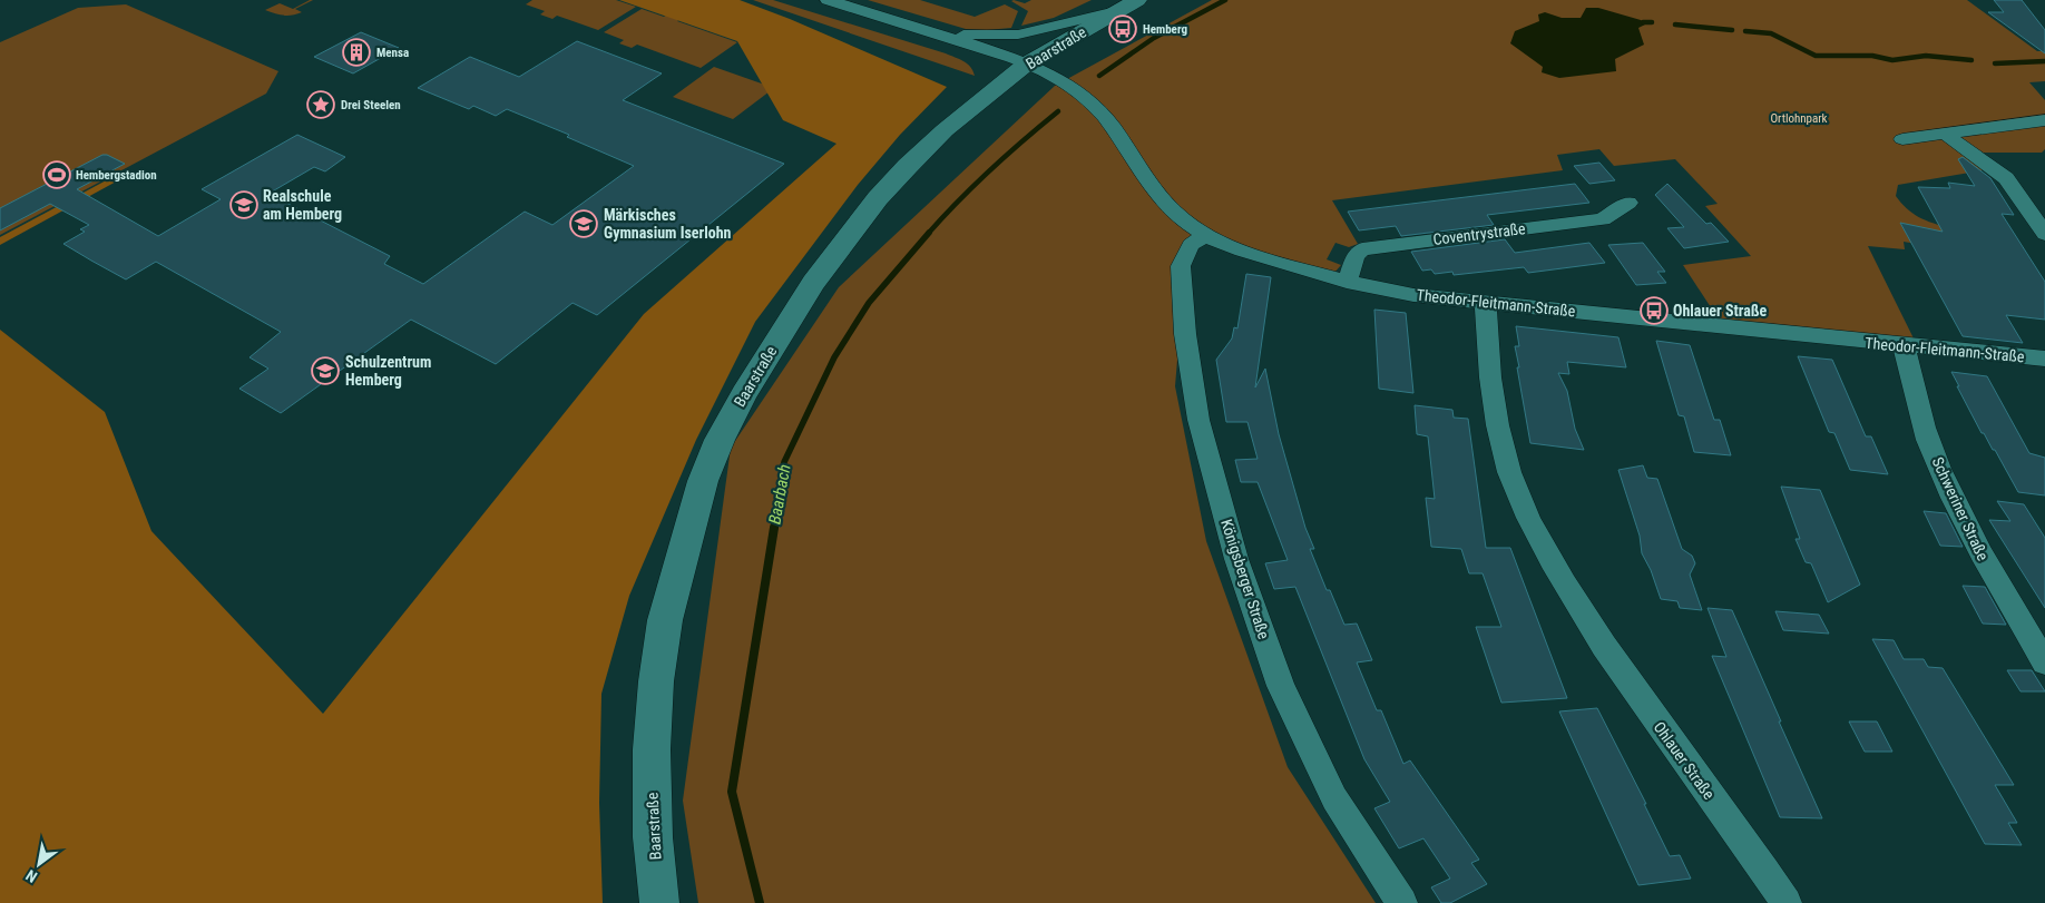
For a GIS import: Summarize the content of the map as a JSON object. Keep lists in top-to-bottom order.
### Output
{
  "streets": {
    "main road": ["Baarstraße"],
    "street": [
      "Coventrystraße",
      "Theodor-Fleitmann-Straße",
      "Schweriner Straße",
      "Königsberger Straße",
      "Ohlauer Straße"
    ]
  },
  "crossings": [
    ["Baarstraße", "Theodor-Fleitmann-Straße"],
    ["Coventrystraße", "Theodor-Fleitmann-Straße"],
    ["Theodor-Fleitmann-Straße", "Schweriner Straße"],
    ["Theodor-Fleitmann-Straße", "Königsberger Straße"],
    ["Theodor-Fleitmann-Straße", "Ohlauer Straße"]
  ],
  "water": ["Baarbach"],
  "parks": ["Ortlohnpark"],
  "places": {
    "bus stop": ["Hemberg", "Ohlauer Straße"],
    "building": ["Mensa"],
    "place": ["Drei Steelen"],
    "sports": ["Hembergstadion"],
    "school or university": ["Realschule am Hemberg", "Märkisches Gymnasium Iserlohn", "Schulzentrum Hemberg"]
  },
  "north": "bottom left"
}
